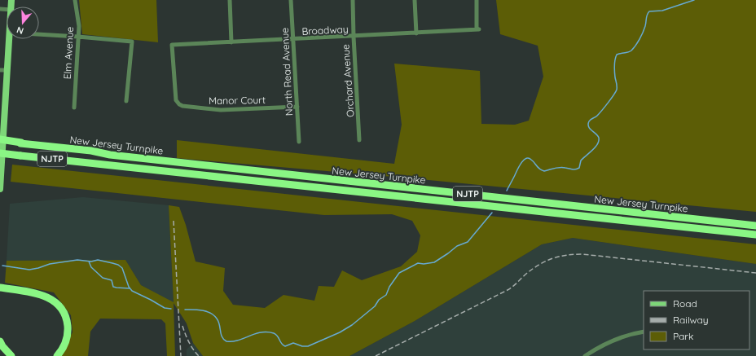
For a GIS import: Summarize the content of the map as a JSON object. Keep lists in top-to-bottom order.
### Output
{
  "streets": {
    "highway": ["New Jersey Turnpike", "NJTP"],
    "street": [
      "Broadway",
      "Elm Avenue",
      "North Read Avenue",
      "Orchard Avenue",
      "Manor Court"
    ]
  },
  "crossings": [
    ["Broadway", "North Read Avenue"],
    ["Broadway", "Orchard Avenue"],
    ["Broadway", "Manor Court"],
    ["North Read Avenue", "Manor Court"]
  ],
  "legend": ["Road", "Railway", "Park"],
  "north": "bottom"
}
